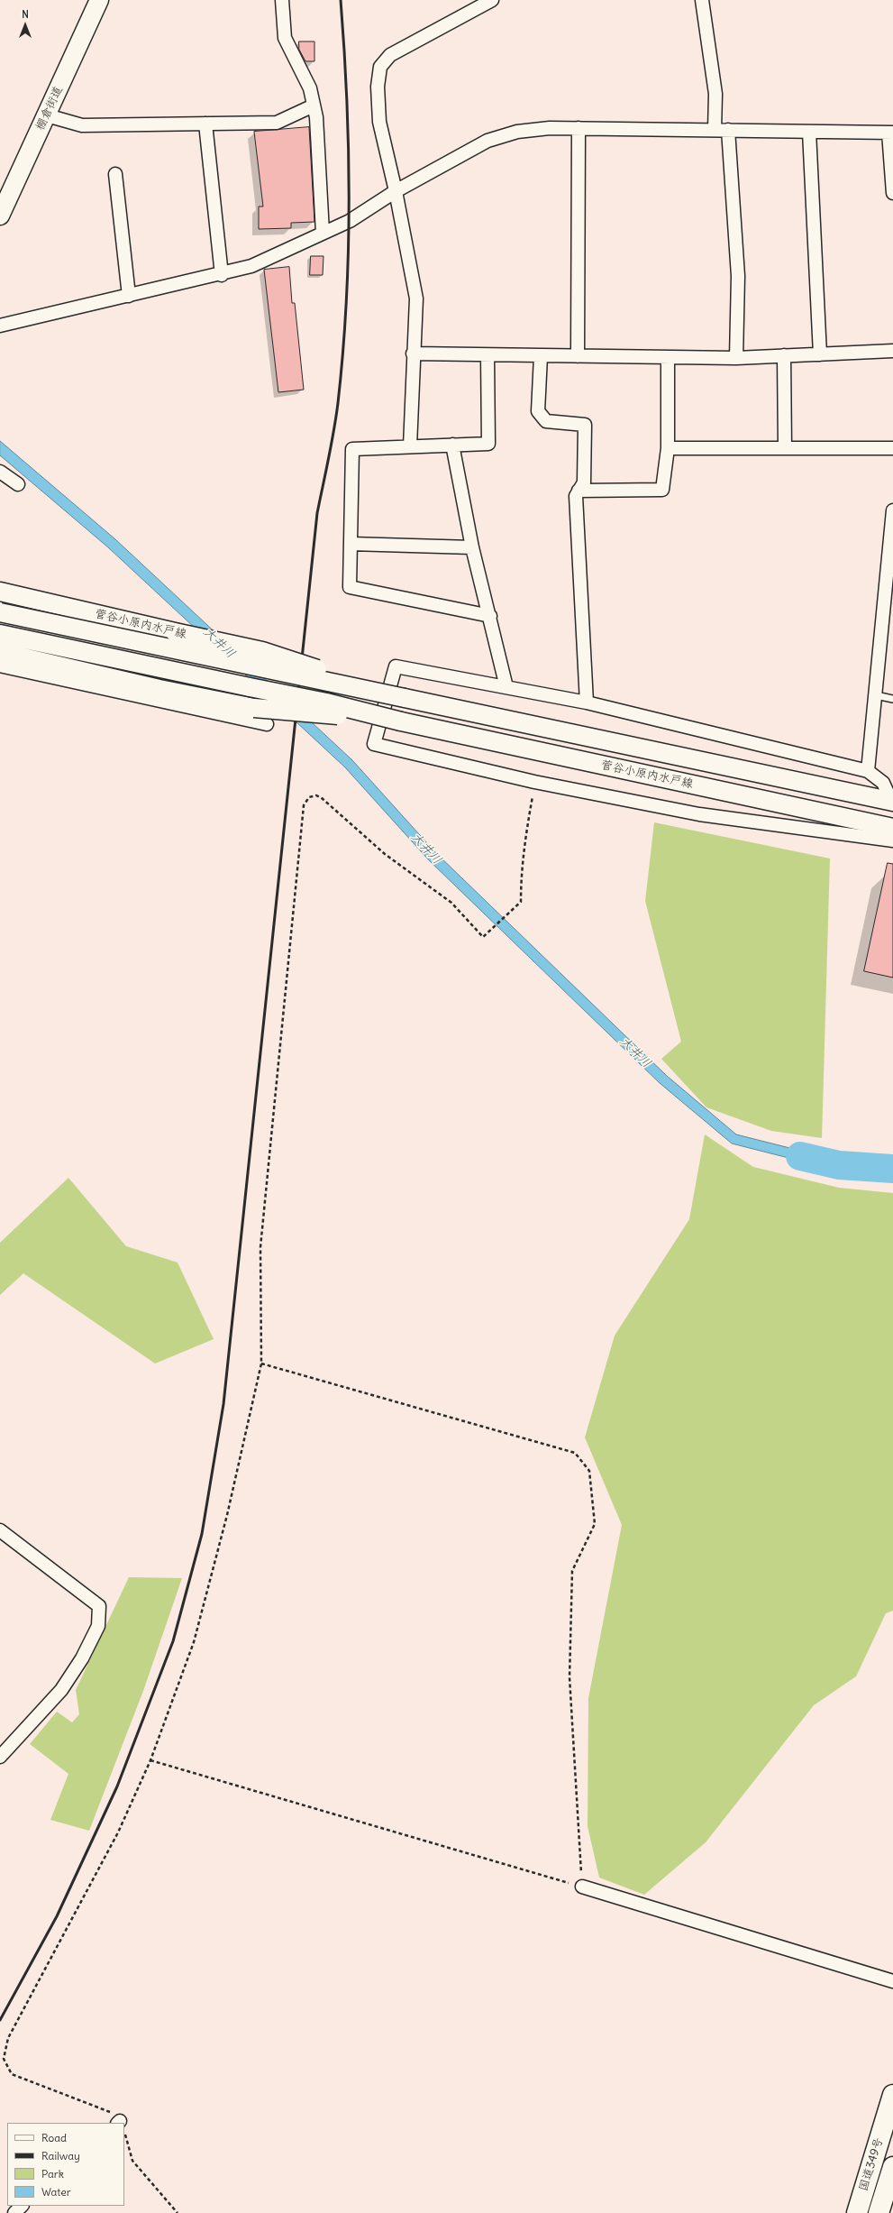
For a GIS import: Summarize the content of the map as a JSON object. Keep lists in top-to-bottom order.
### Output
{
  "streets": {
    "highway": ["国道349号"],
    "main road": ["棚倉街道", "菅谷小原内水戸線"]
  },
  "water": ["大井川"],
  "legend": [
    "Road",
    "Railway",
    "Park",
    "Water"
  ],
  "north": "top"
}
